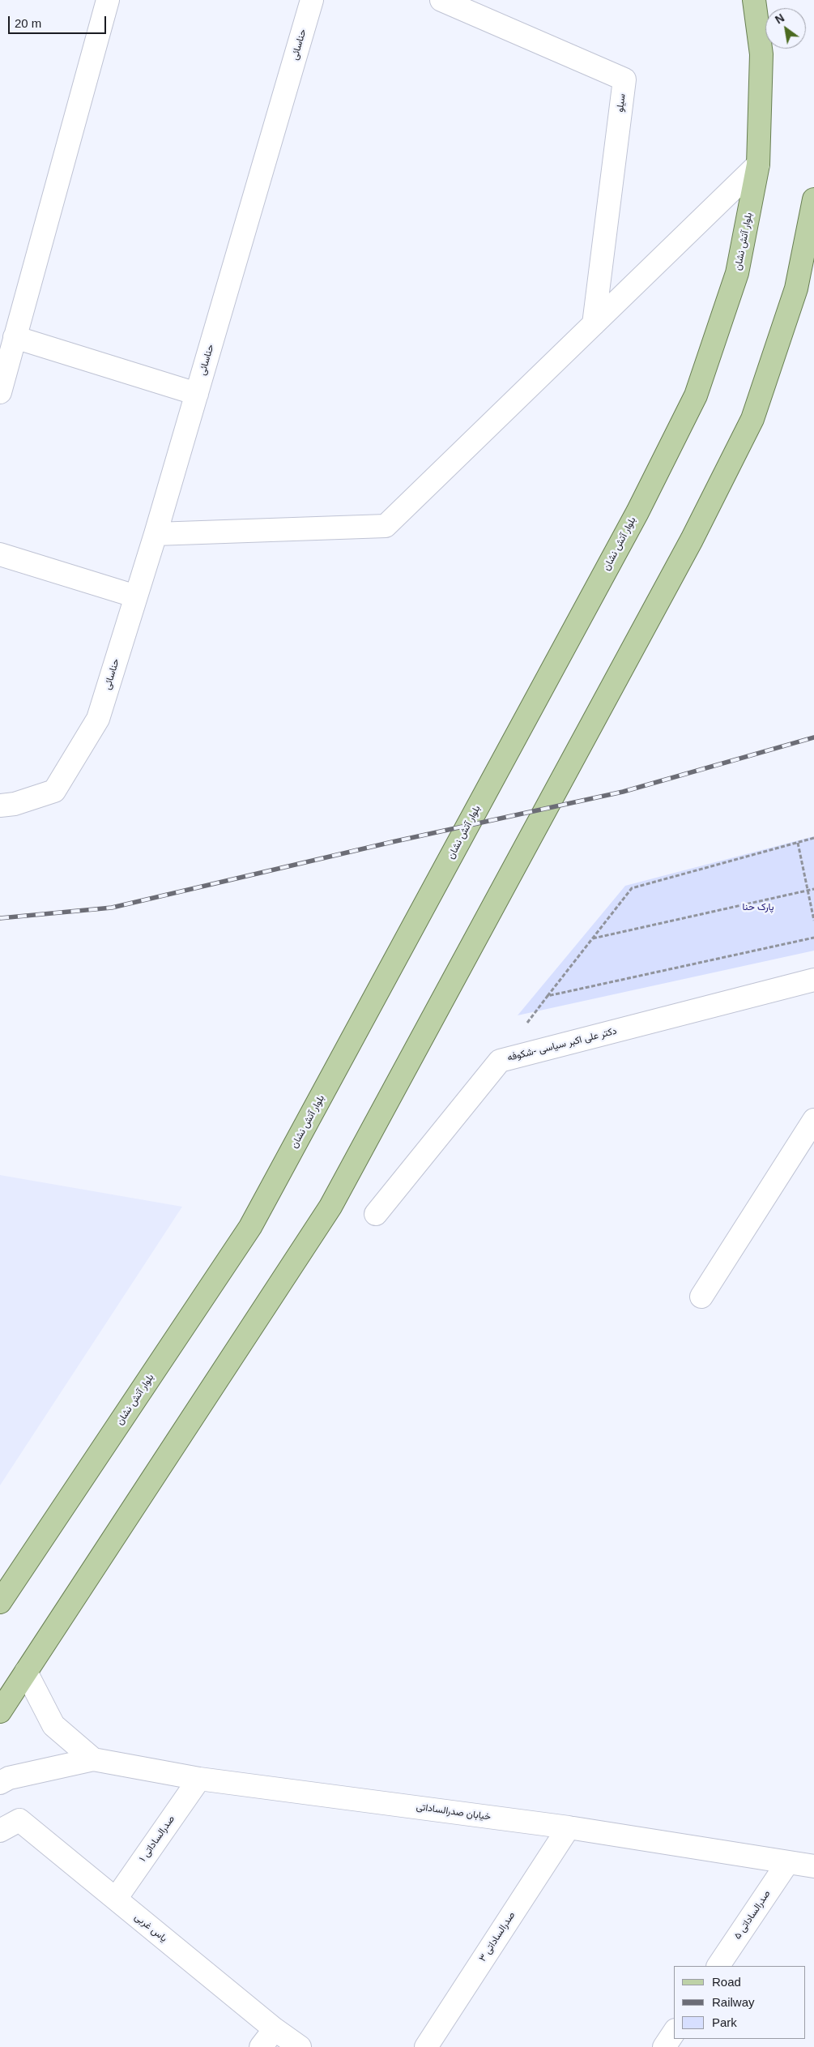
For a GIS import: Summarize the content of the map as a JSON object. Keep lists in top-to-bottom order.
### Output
{
  "streets": {
    "main road": ["بلوار آتش نشان"],
    "street": [
      "حناسائی",
      "سیلو",
      "دکتر علی اکبر سیاسی -شکوفه",
      "خیابان صدرالساداتی",
      "صدرالساداتی ۱",
      "صدرالساداتی ۵",
      "یاس غربی",
      "صدرالساداتی ۳"
    ]
  },
  "crossings": [
    ["خیابان صدرالساداتی", "صدرالساداتی ۱"],
    ["خیابان صدرالساداتی", "صدرالساداتی ۵"],
    ["خیابان صدرالساداتی", "صدرالساداتی ۳"],
    ["صدرالساداتی ۱", "یاس غربی"]
  ],
  "parks": ["پارک حنا"],
  "legend": ["Road", "Railway", "Park"],
  "scale_bar": "20 m",
  "north": "top left"
}
